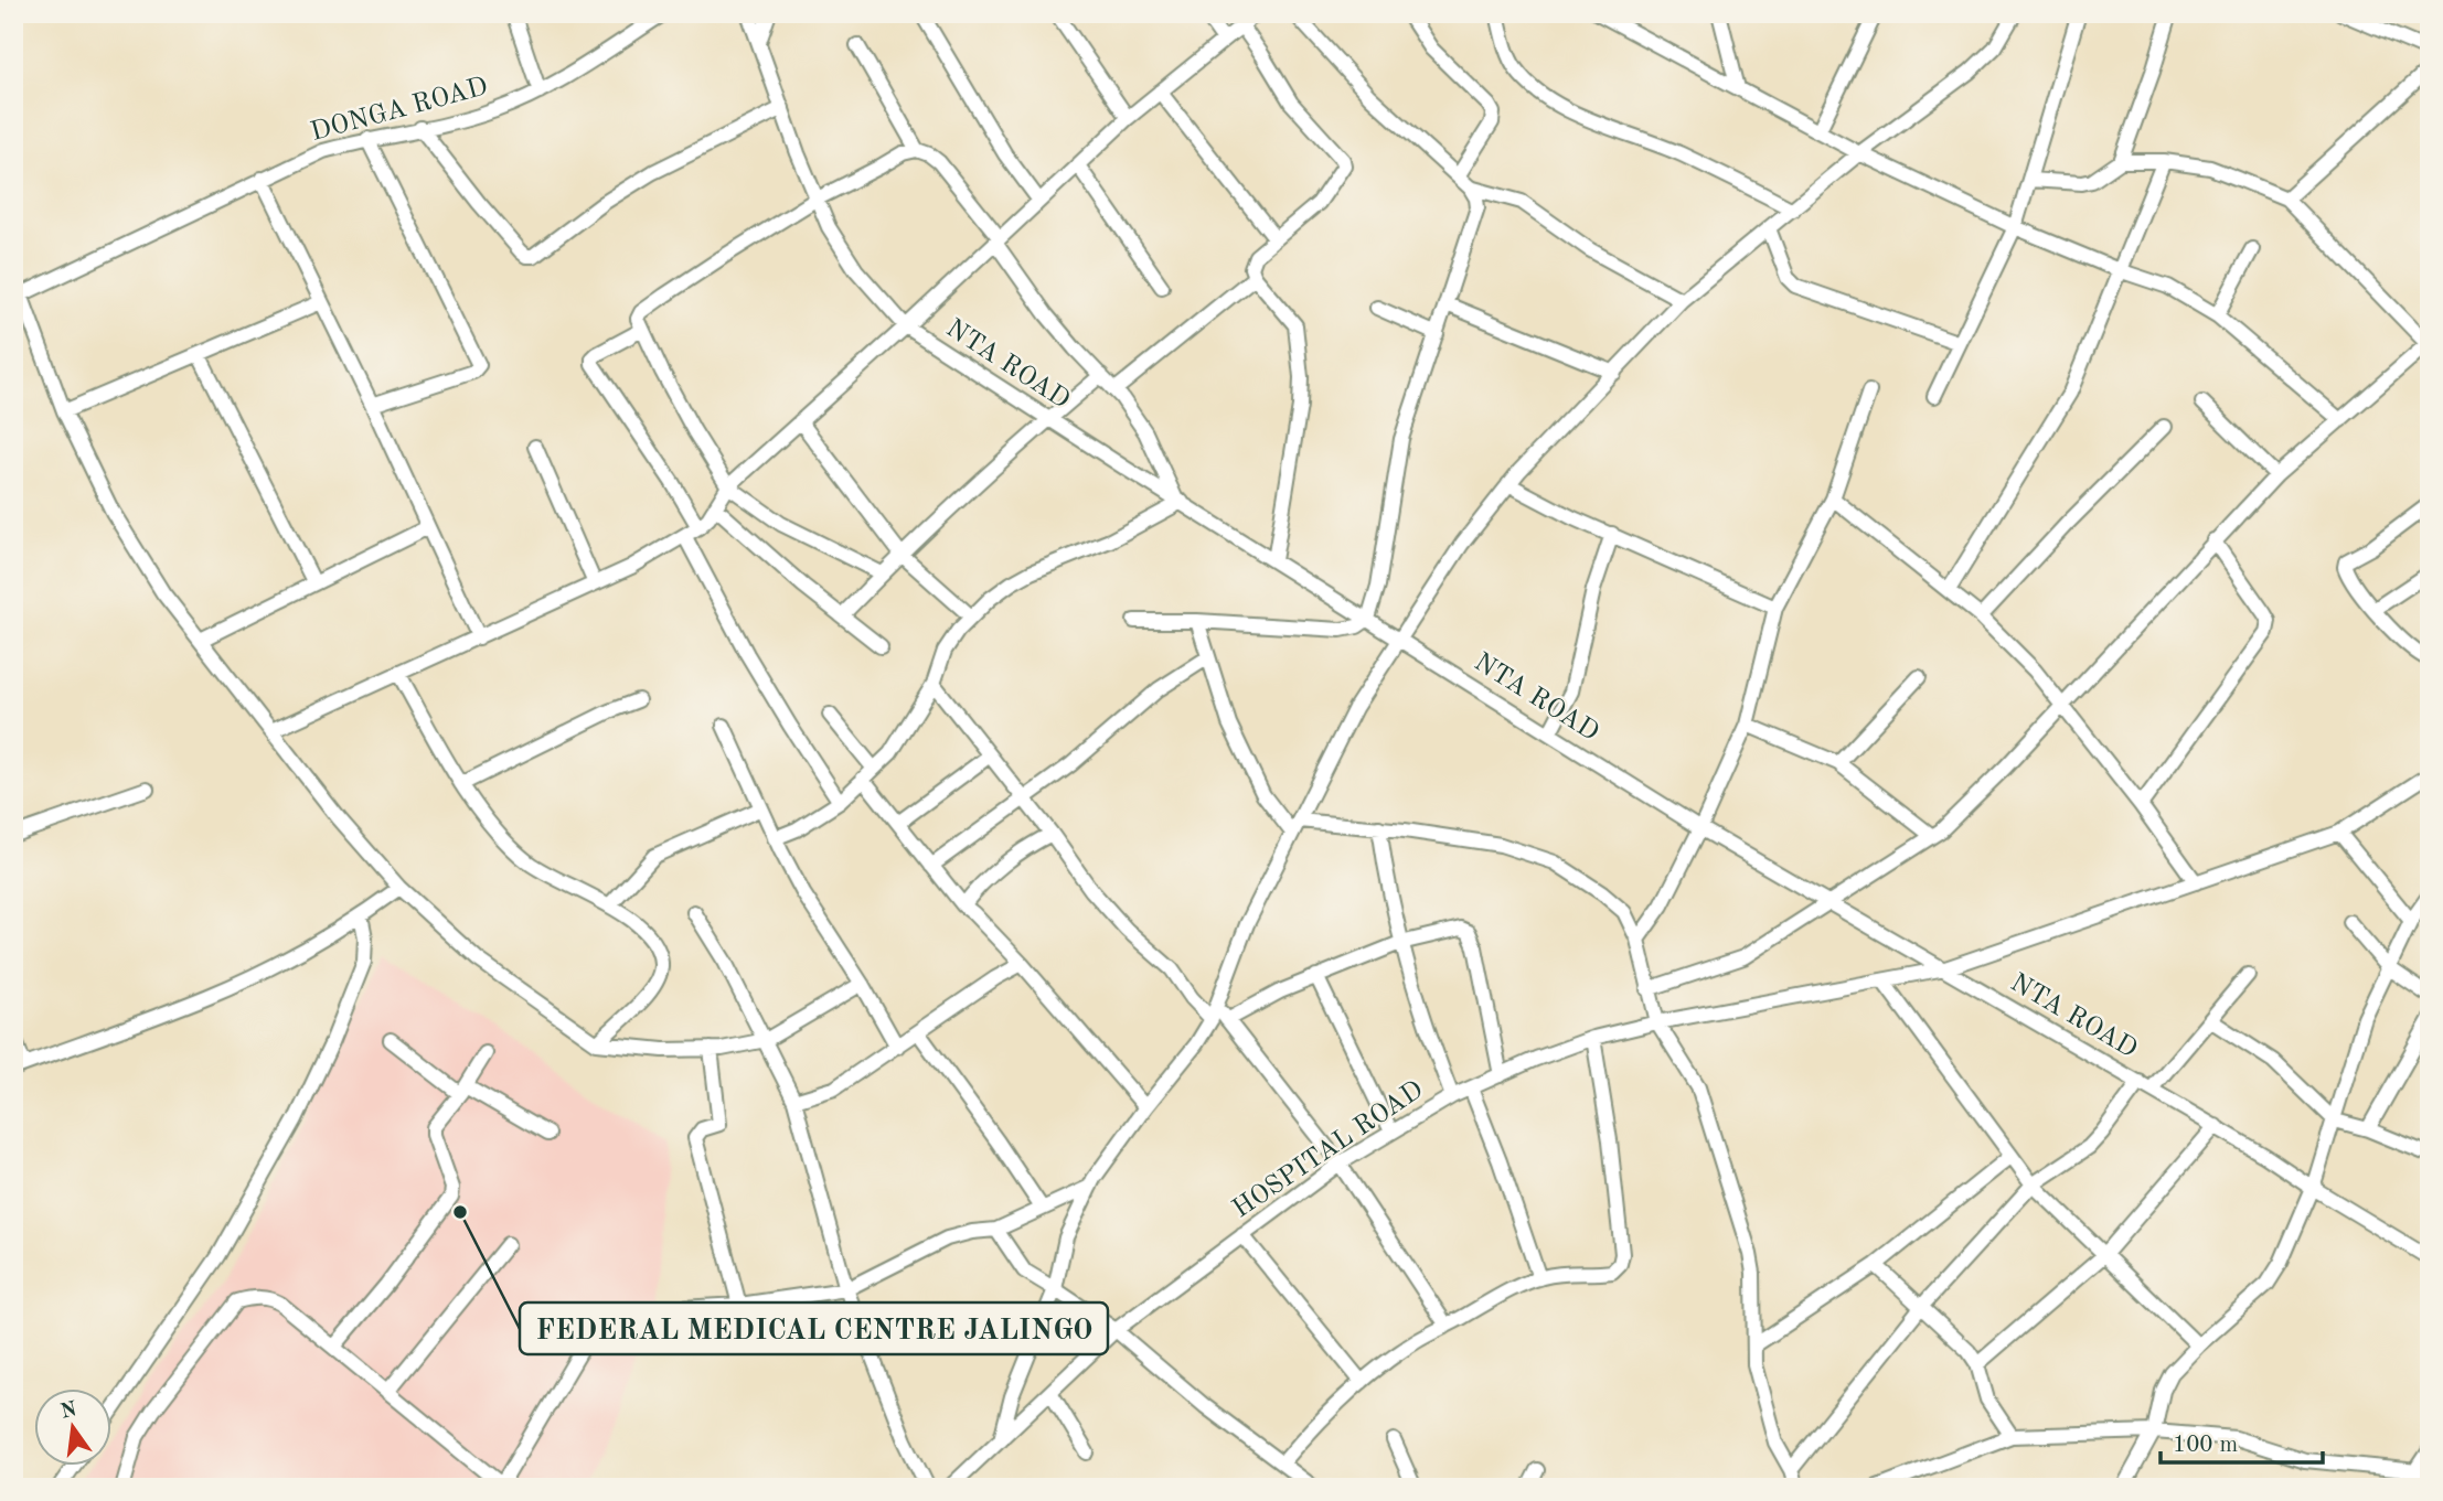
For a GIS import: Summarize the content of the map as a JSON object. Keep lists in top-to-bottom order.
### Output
{
  "streets": {
    "street": ["DONGA ROAD", "NTA ROAD", "HOSPITAL ROAD"]
  },
  "crossings": [
    ["NTA ROAD", "HOSPITAL ROAD"]
  ],
  "places": ["FEDERAL MEDICAL CENTRE JALINGO"],
  "scale_bar": "100 m",
  "north": "top"
}
